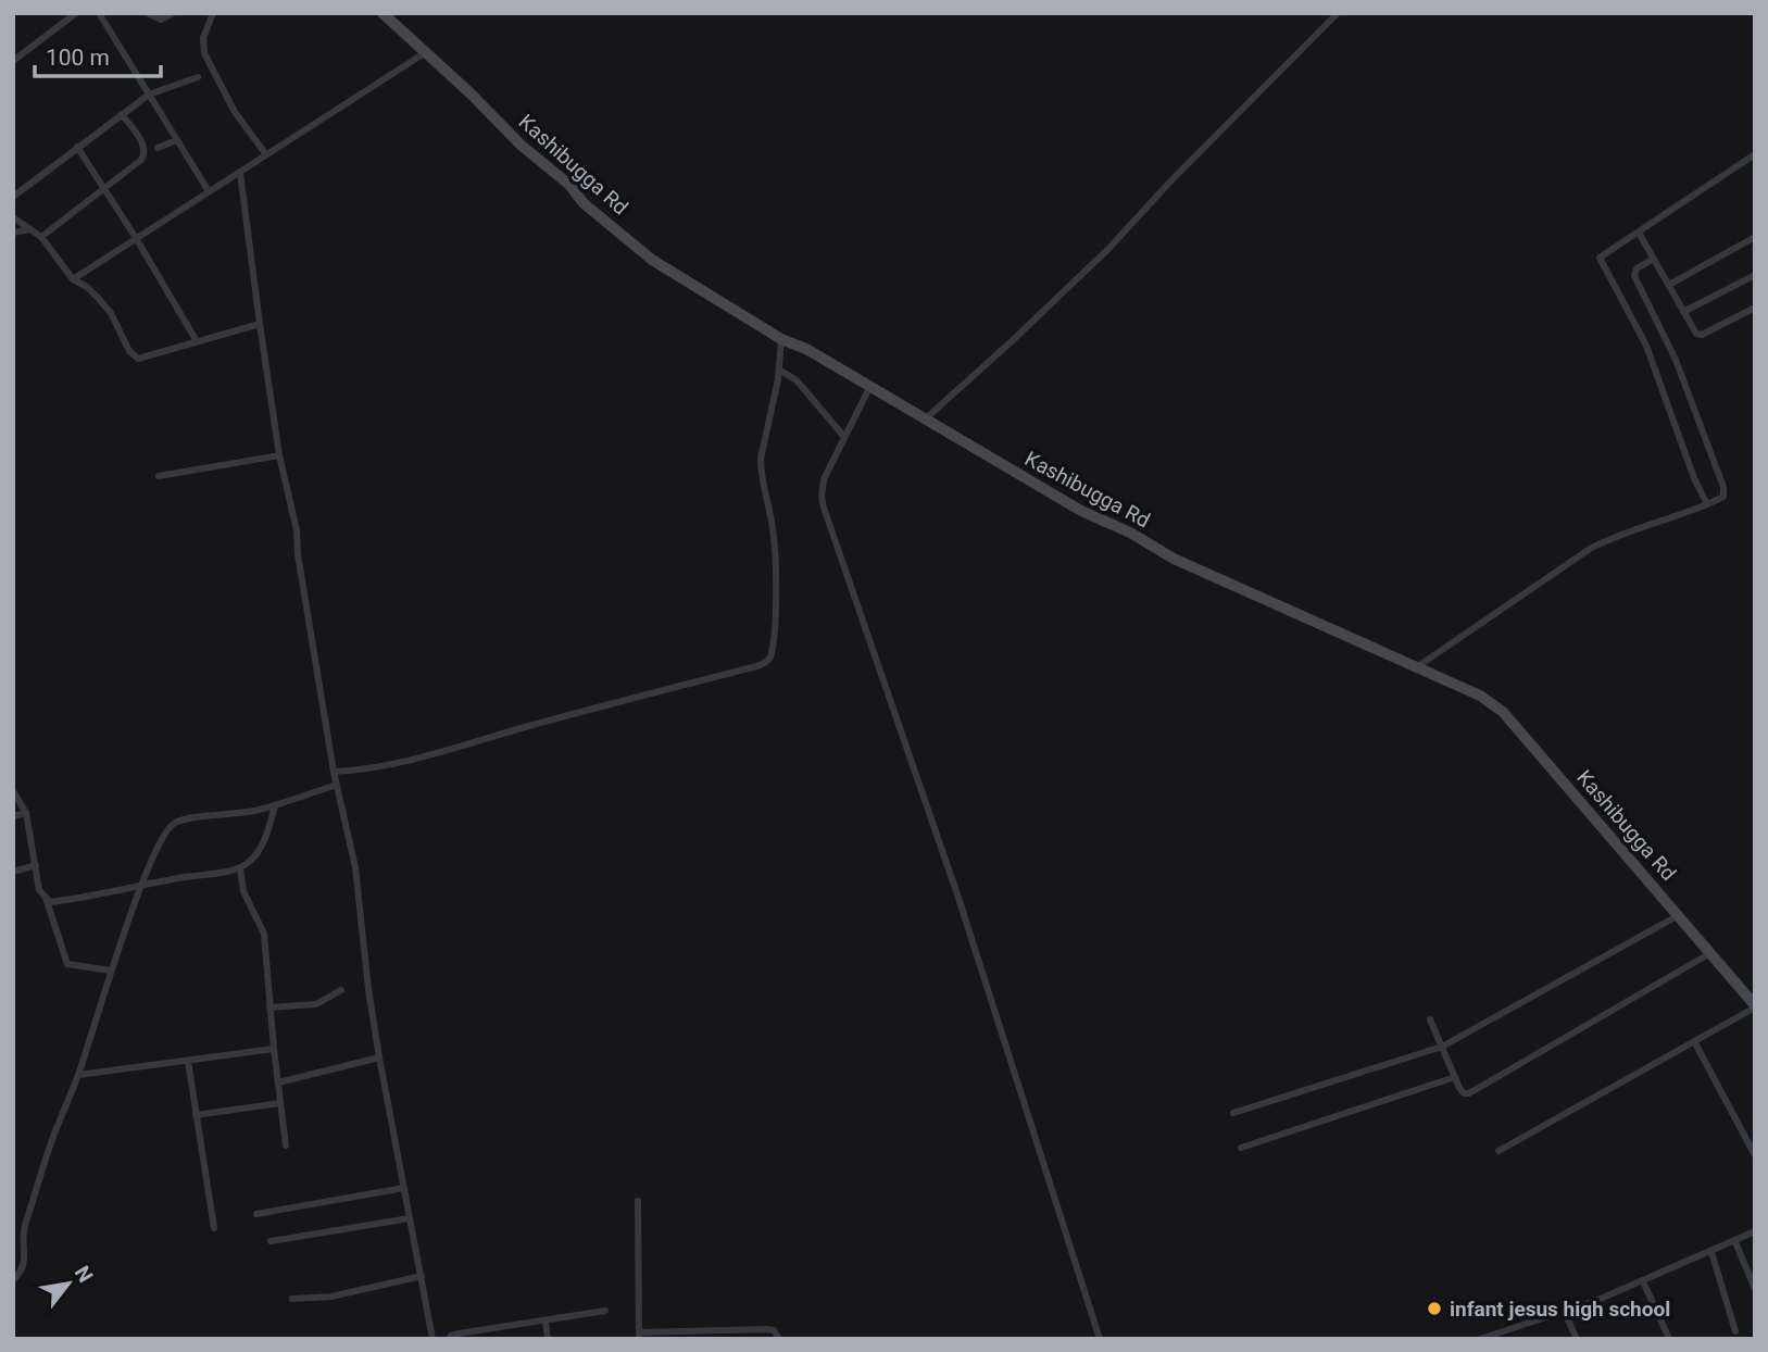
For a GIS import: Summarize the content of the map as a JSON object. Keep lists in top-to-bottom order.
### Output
{
  "streets": {
    "main road": ["Kashibugga Rd"]
  },
  "places": ["infant jesus high school"],
  "scale_bar": "100 m",
  "north": "top right"
}
